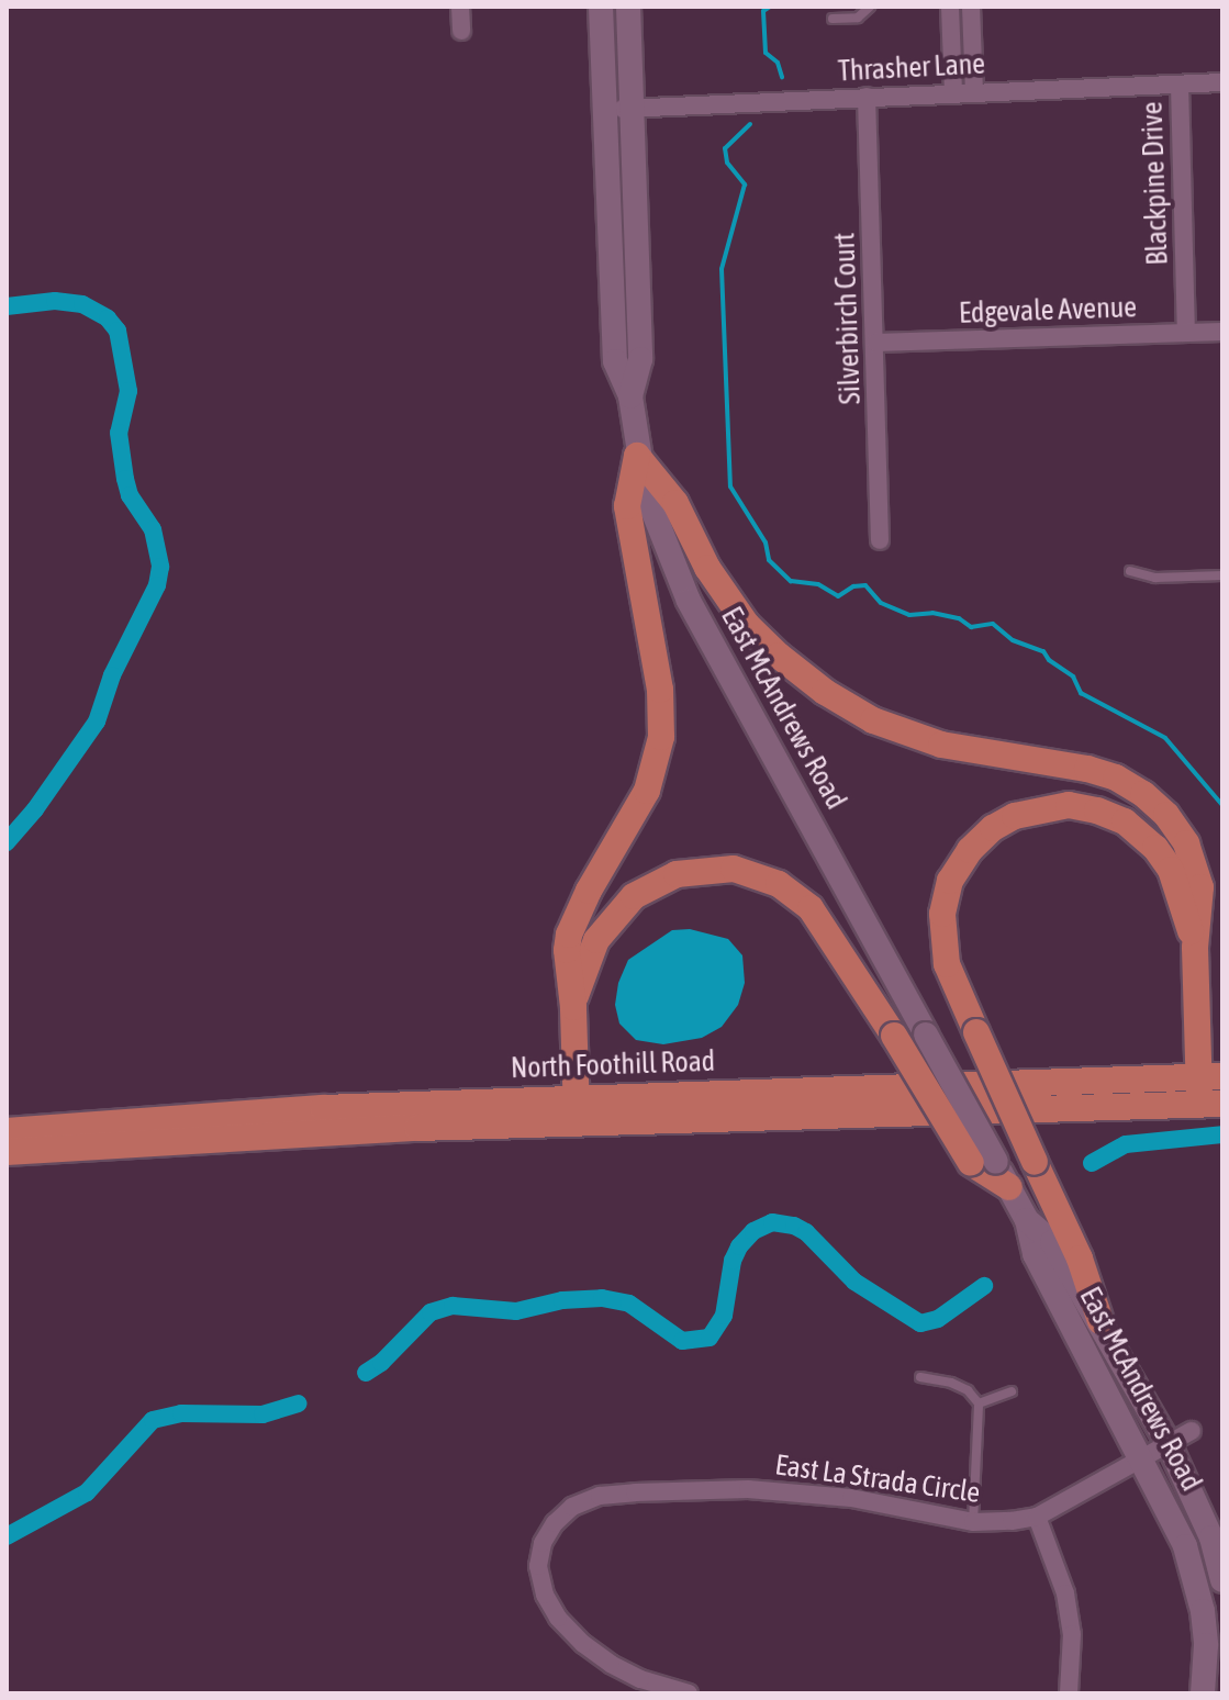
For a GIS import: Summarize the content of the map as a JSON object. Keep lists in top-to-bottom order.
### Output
{
  "streets": {
    "main road": ["East McAndrews Road", "North Foothill Road"],
    "street": [
      "Thrasher Lane",
      "Blackpine Drive",
      "Edgevale Avenue",
      "Silverbirch Court",
      "East La Strada Circle"
    ]
  },
  "crossings": [
    ["Thrasher Lane", "Blackpine Drive"],
    ["Thrasher Lane", "Silverbirch Court"],
    ["Thrasher Lane", "East McAndrews Road"],
    ["Blackpine Drive", "Edgevale Avenue"],
    ["Edgevale Avenue", "Silverbirch Court"]
  ]
}
